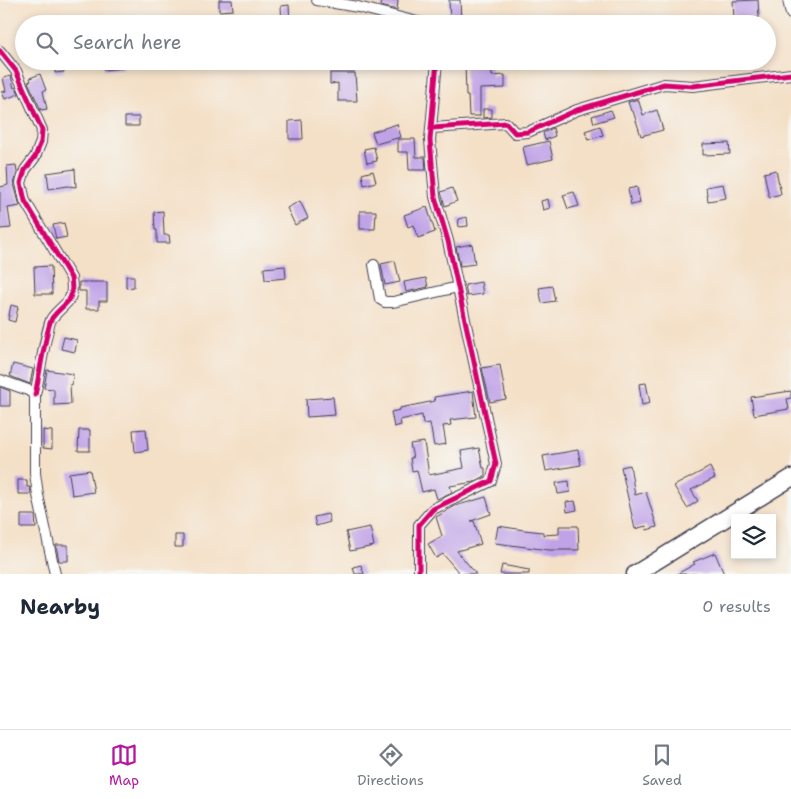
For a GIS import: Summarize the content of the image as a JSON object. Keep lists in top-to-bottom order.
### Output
{
  "page": {
    "search": "Search here",
    "heading": ["Nearby", "0 results"],
    "nav": ["Map", "Directions", "Saved"]
  }
}
